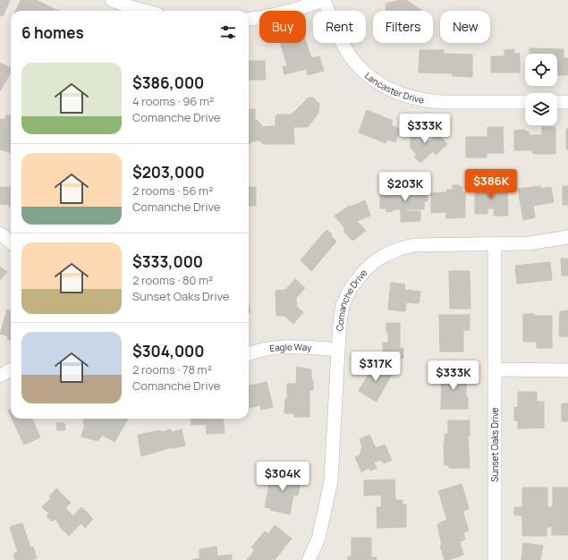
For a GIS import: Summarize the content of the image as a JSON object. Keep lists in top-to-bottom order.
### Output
{
  "streets": {
    "street": [
      "Lancaster Drive",
      "Comanche Drive",
      "Eagle Way",
      "Sunset Oaks Drive"
    ]
  },
  "crossings": [
    ["Comanche Drive", "Eagle Way"],
    ["Comanche Drive", "Sunset Oaks Drive"]
  ],
  "page": {
    "chip": [
      "Buy",
      "Rent",
      "Filters",
      "New"
    ],
    "heading": "6 homes",
    "list": [
      {
        "name": "$386,000",
        "note": "4 rooms · 96 m² · Comanche Drive"
      },
      {
        "name": "$203,000",
        "note": "2 rooms · 56 m² · Comanche Drive"
      },
      {
        "name": "$333,000",
        "note": "2 rooms · 80 m² · Sunset Oaks Drive"
      },
      {
        "name": "$304,000",
        "note": "2 rooms · 78 m² · Comanche Drive"
      }
    ],
    "price": [
      "$333K",
      "$386K",
      "$203K",
      "$317K",
      "$333K",
      "$304K"
    ]
  }
}
